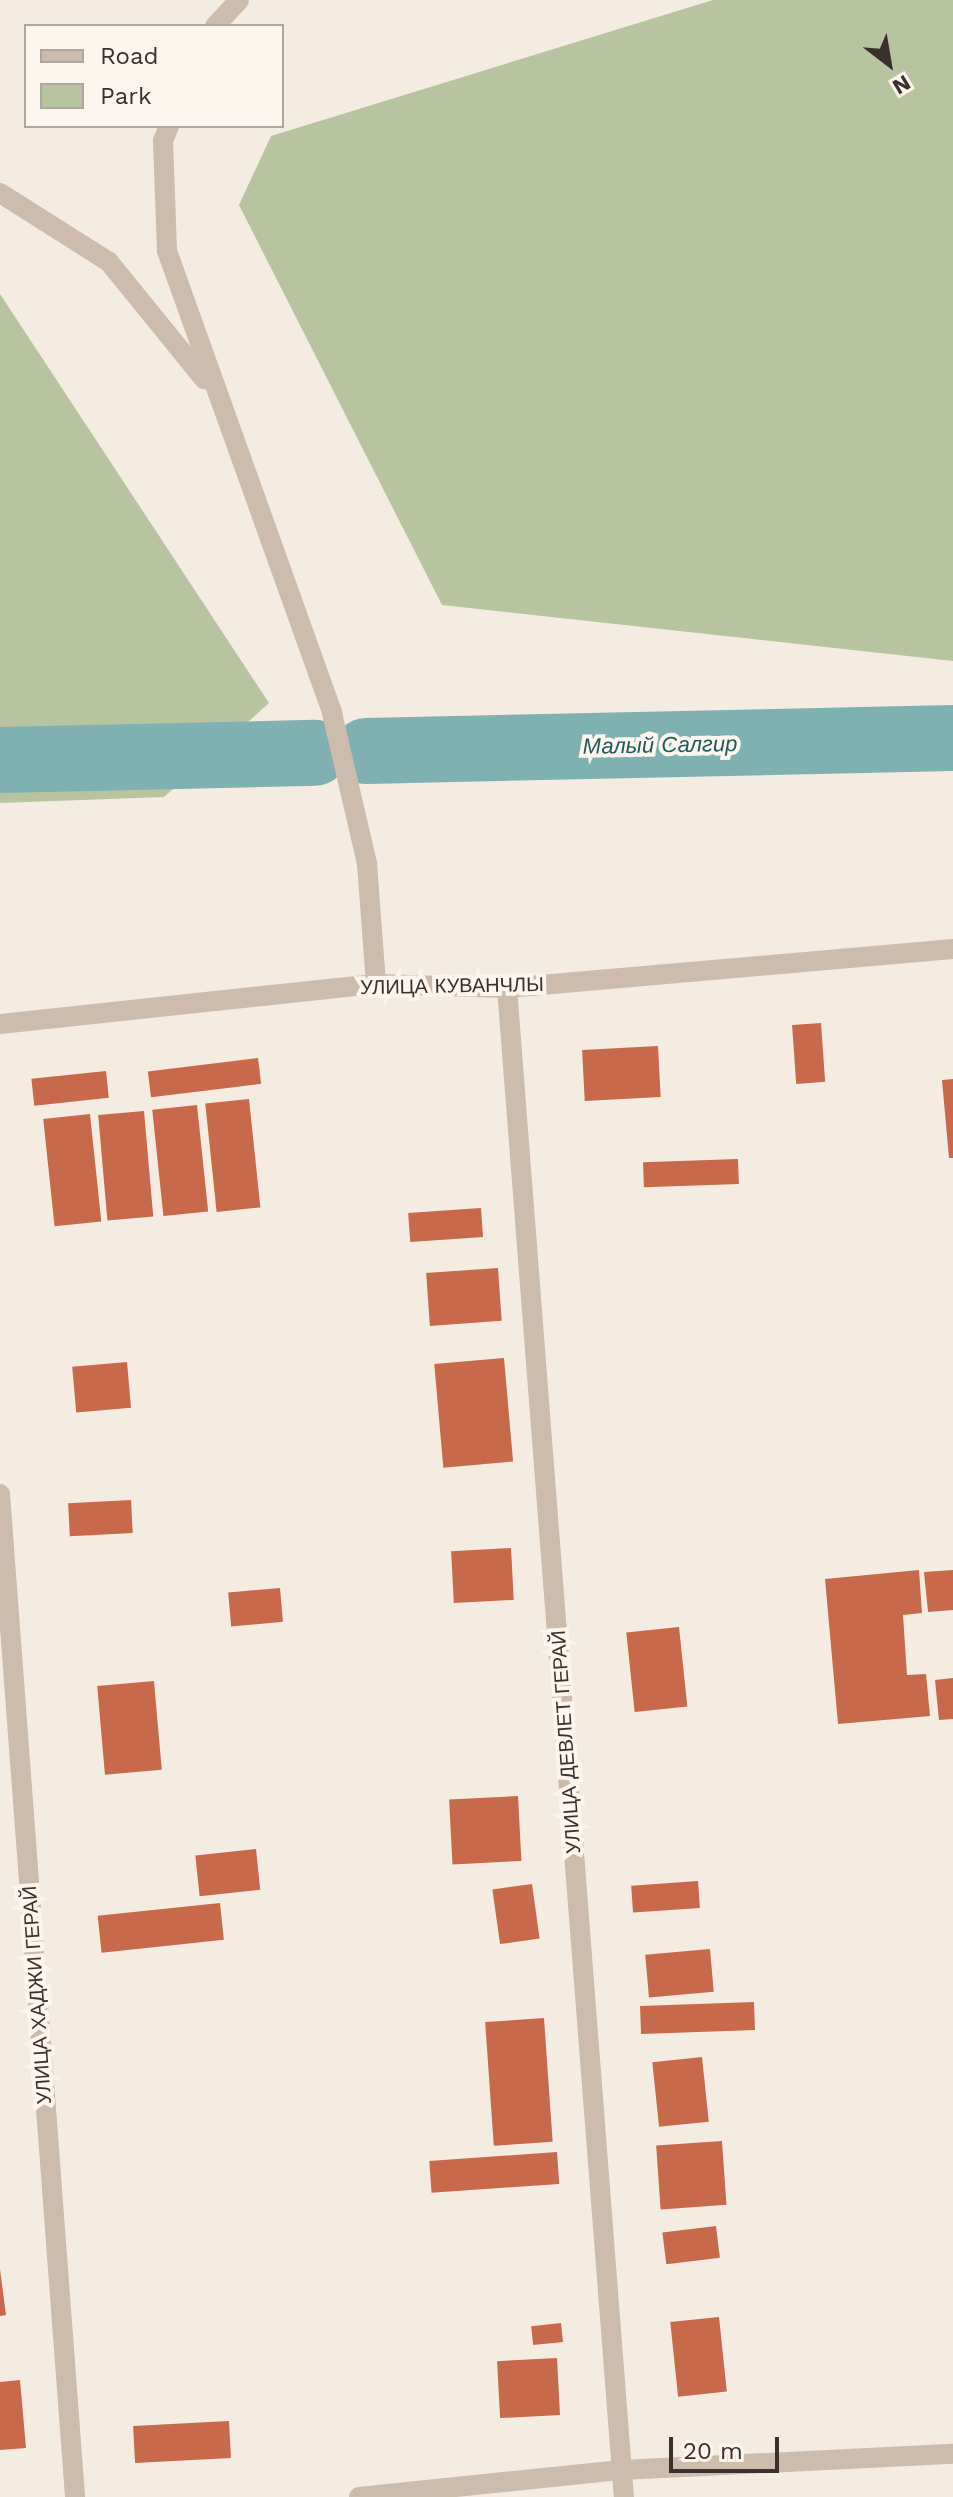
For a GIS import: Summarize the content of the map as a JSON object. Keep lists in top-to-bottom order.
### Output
{
  "streets": {
    "street": ["УЛИЦА КУВАНЧЛЫ", "УЛИЦА ДЕВЛЕТ ГЕРАЙ", "УЛИЦА ХАДЖИ ГЕРАЙ"]
  },
  "crossings": [
    ["УЛИЦА КУВАНЧЛЫ", "УЛИЦА ДЕВЛЕТ ГЕРАЙ"]
  ],
  "water": ["Малый Салгир"],
  "legend": ["Road", "Park"],
  "scale_bar": "20 m",
  "north": "bottom right"
}
